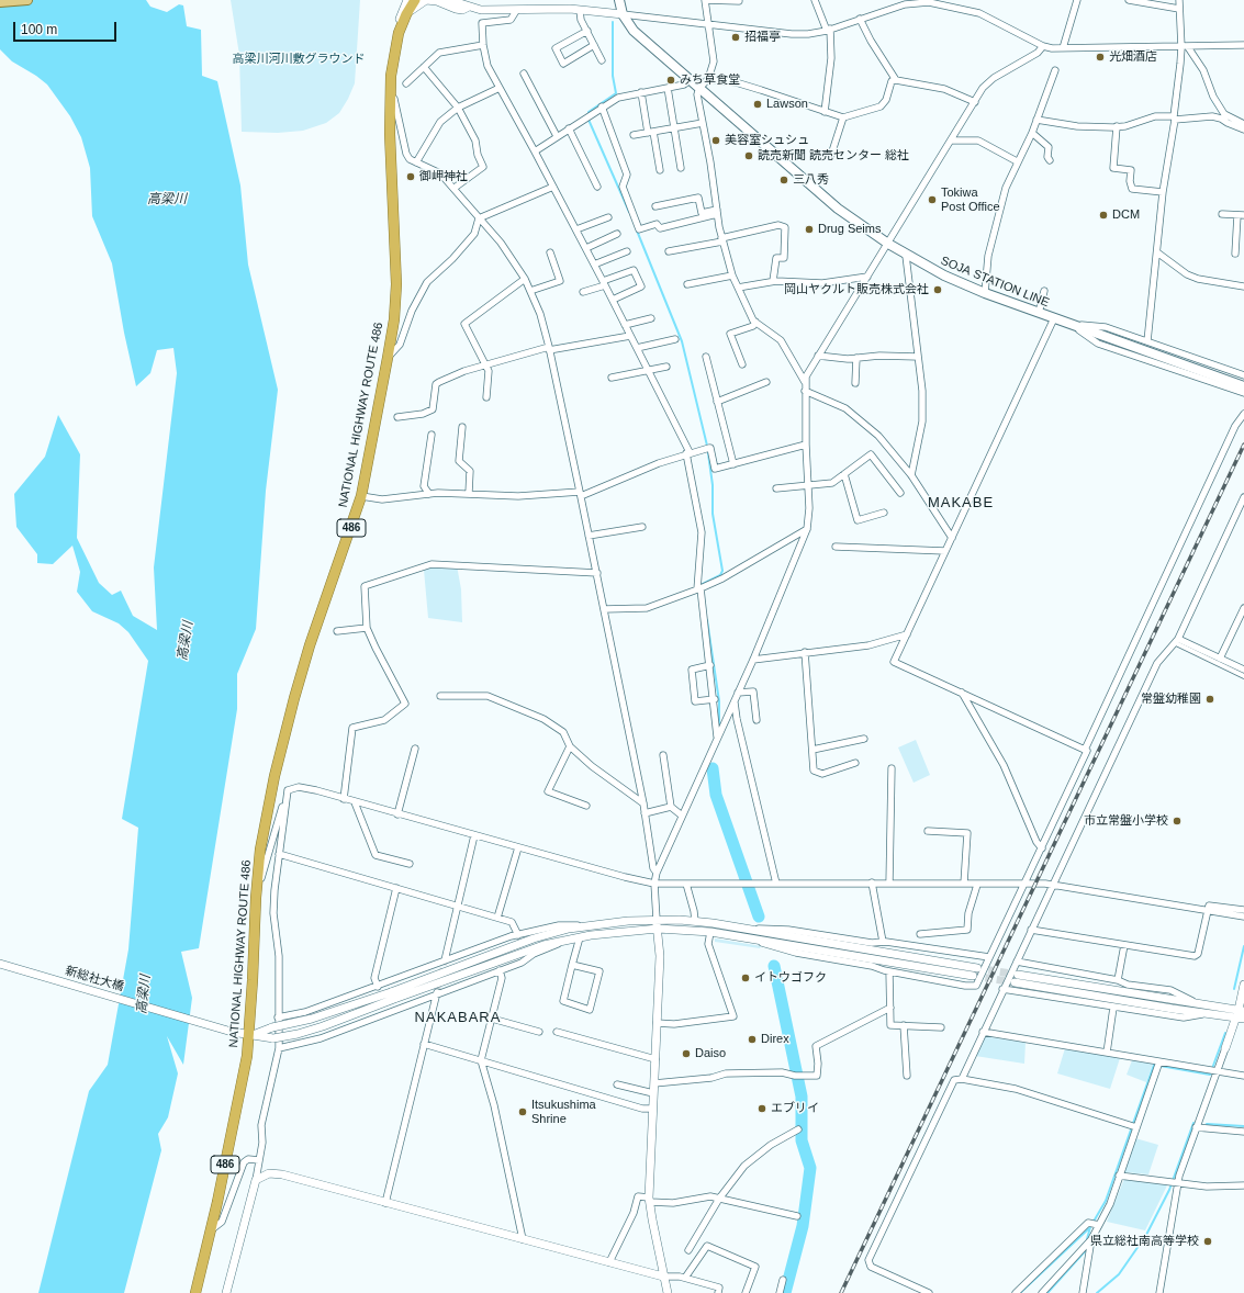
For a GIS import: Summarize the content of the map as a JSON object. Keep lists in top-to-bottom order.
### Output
{
  "streets": {
    "highway": ["NATIONAL HIGHWAY ROUTE 486", "486"],
    "main road": ["SOJA STATION LINE"],
    "street": ["新総社大橋"]
  },
  "crossings": [
    ["NATIONAL HIGHWAY ROUTE 486", "新総社大橋"]
  ],
  "districts": ["MAKABE", "NAKABARA"],
  "water": ["高梁川"],
  "parks": ["高梁川河川敷グラウンド"],
  "places": [
    "招福亭",
    "光畑酒店",
    "みち草食堂",
    "Lawson",
    "美容室シュシュ",
    "読売新聞 読売センター 総社",
    "御岬神社",
    "三八秀",
    "Tokiwa Post Office",
    "DCM",
    "Drug Seims",
    "岡山ヤクルト販売株式会社",
    "常盤幼稚園",
    "市立常盤小学校",
    "イトウゴフク",
    "Direx",
    "Daiso",
    "エブリイ",
    "Itsukushima Shrine",
    "県立総社南高等学校"
  ],
  "scale_bar": "100 m"
}
